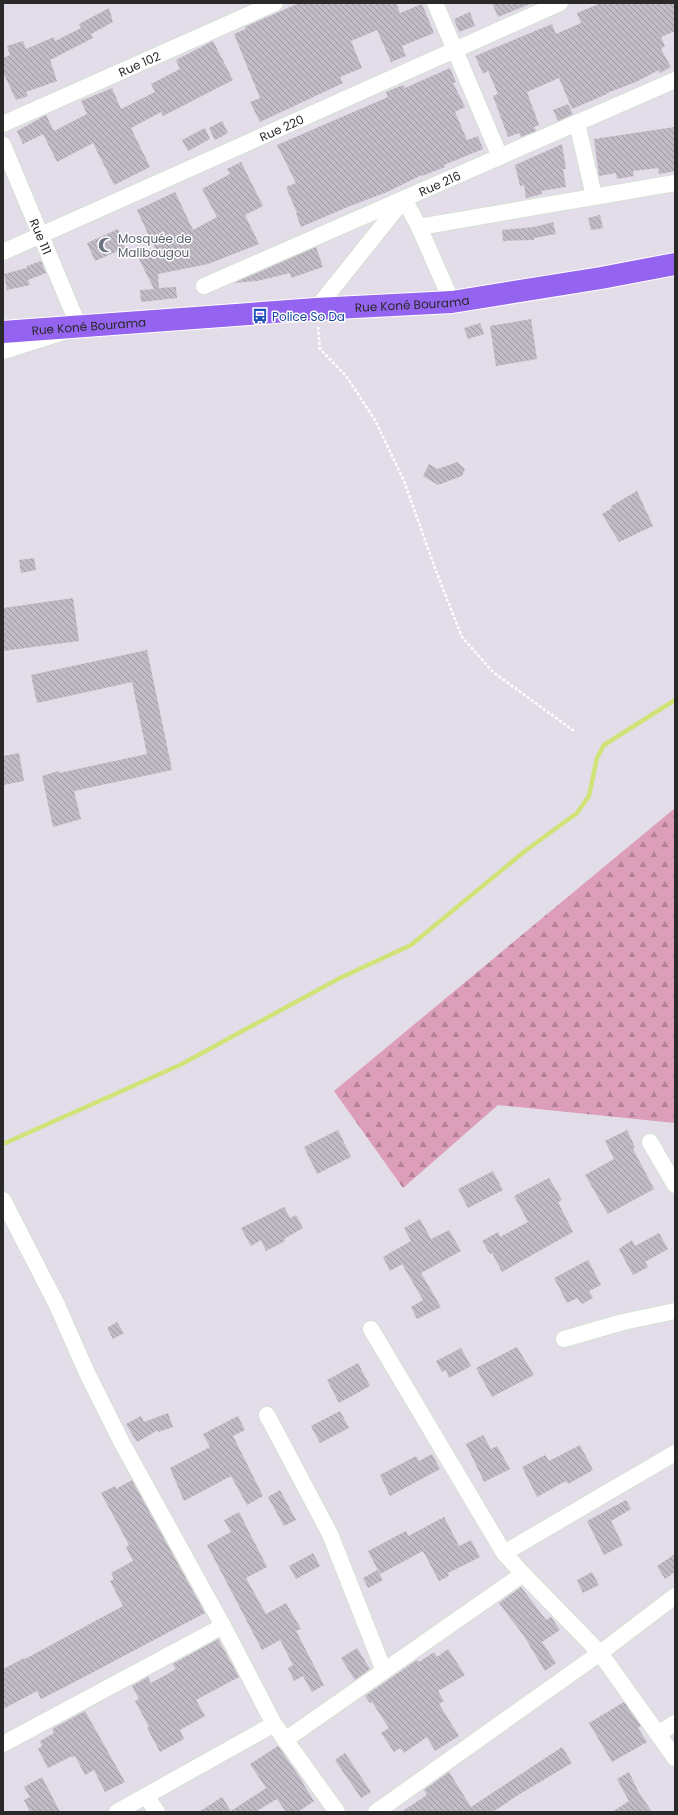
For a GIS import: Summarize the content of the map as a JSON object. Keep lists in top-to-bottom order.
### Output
{
  "streets": {
    "highway": ["Rue Koné Bourama"],
    "street": [
      "Rue 102",
      "Rue 220",
      "Rue 216",
      "Rue 111"
    ]
  },
  "crossings": [
    ["Rue 220", "Rue 111"],
    ["Rue 111", "Rue Koné Bourama"]
  ],
  "places": {
    "mosque": ["Mosquée de Malibougou"],
    "bus stop": ["Police So Da"]
  }
}
